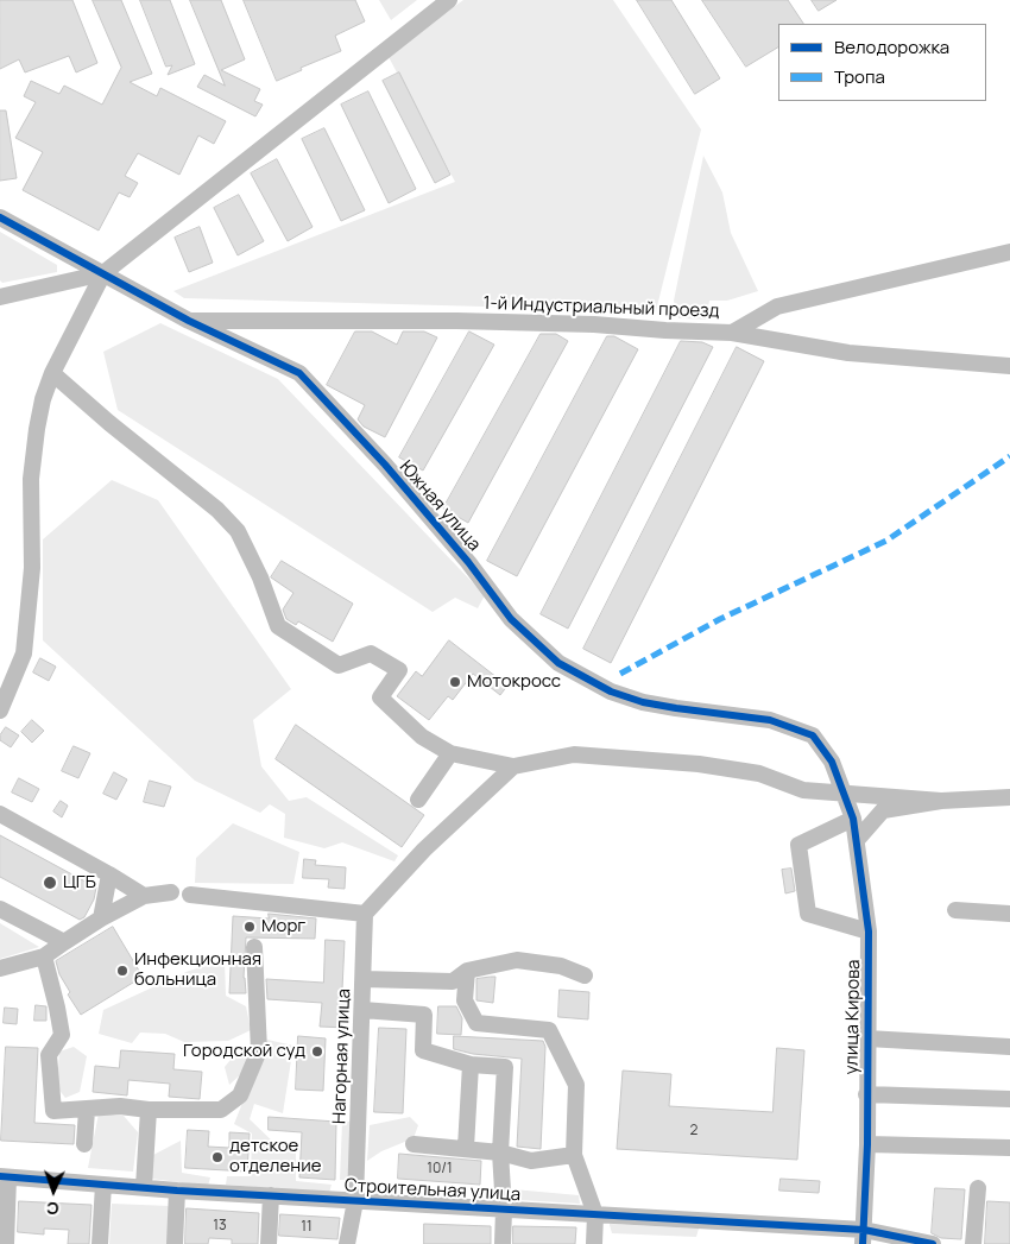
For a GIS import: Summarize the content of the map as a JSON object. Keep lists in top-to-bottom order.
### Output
{
  "streets": {
    "street": [
      "1-й Индустриальный проезд",
      "Южная улица",
      "улица Кирова",
      "Нагорная улица",
      "Строительная улица"
    ]
  },
  "crossings": [
    ["1-й Индустриальный проезд", "Южная улица"],
    ["Южная улица", "улица Кирова"],
    ["улица Кирова", "Строительная улица"],
    ["Нагорная улица", "Строительная улица"]
  ],
  "places": [
    "Мотокросс",
    "ЦГБ",
    "Морг",
    "Инфекционная больница",
    "Городской суд",
    "детское отделение"
  ],
  "house_numbers": [
    "2",
    "10/1",
    "13",
    "11"
  ],
  "legend": ["Велодорожка", "Тропа"],
  "north": "bottom"
}
